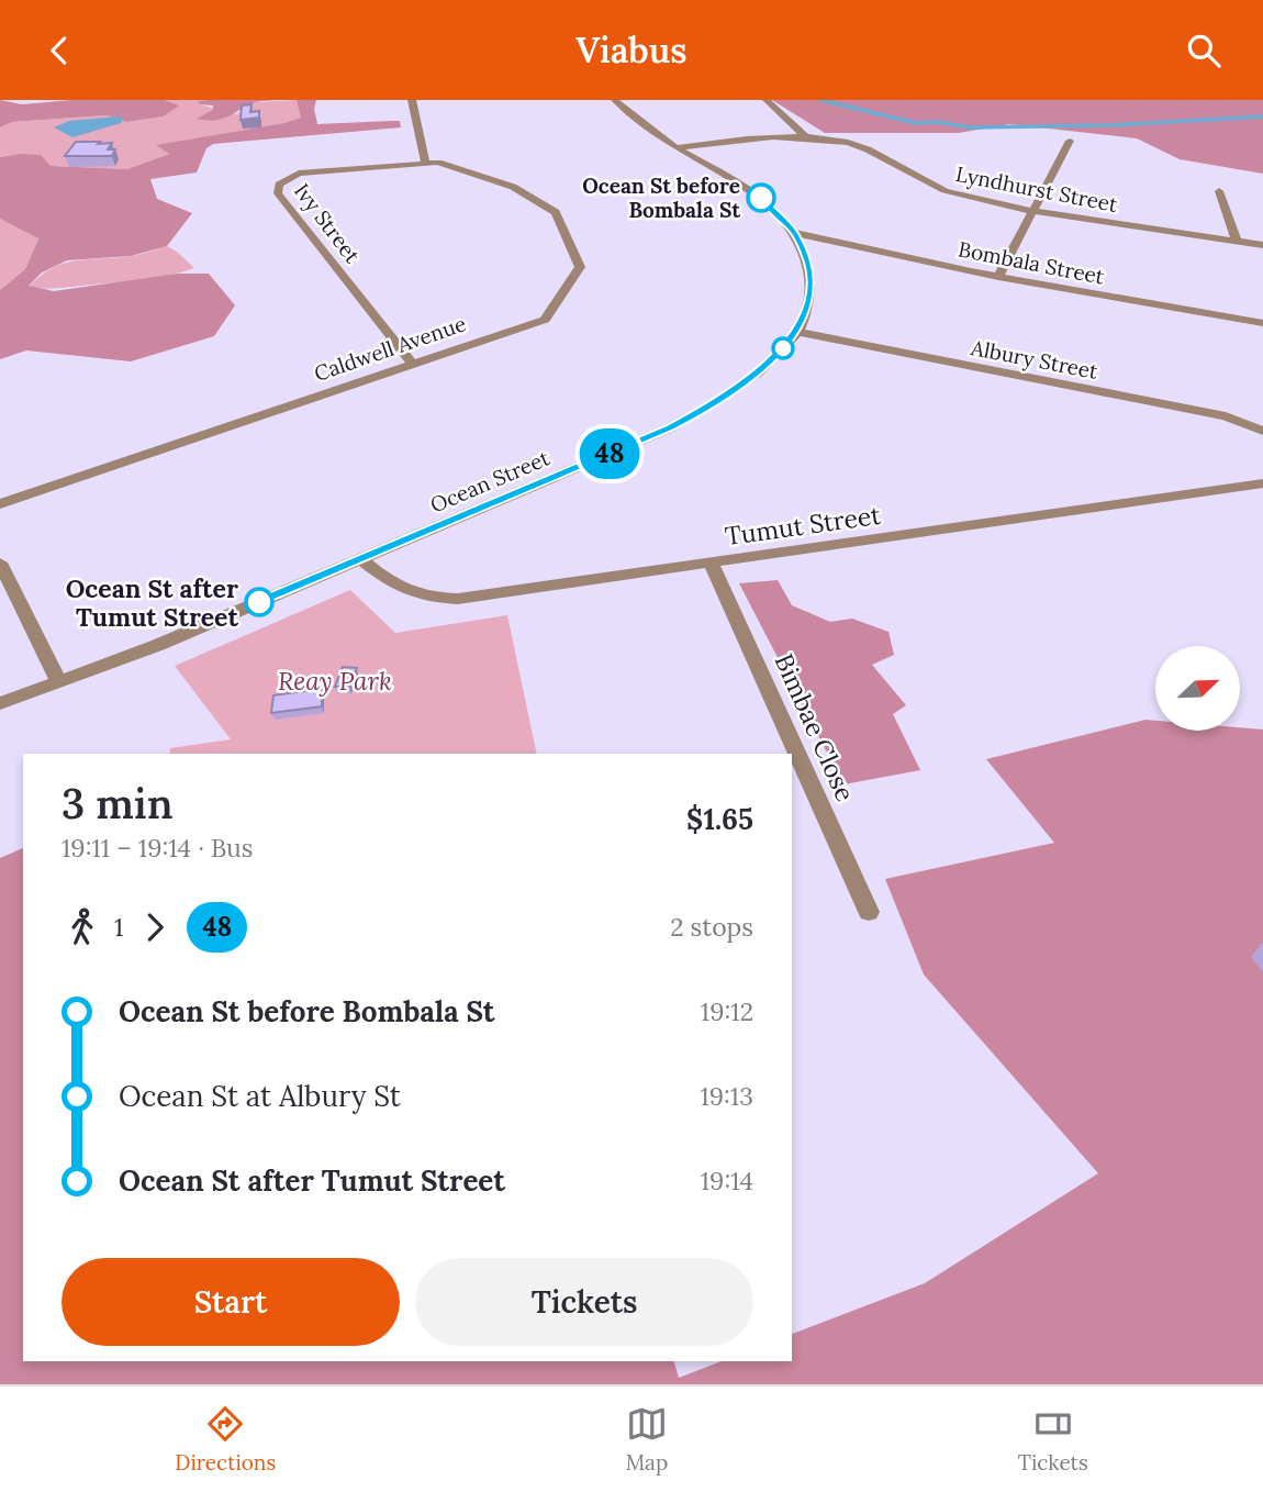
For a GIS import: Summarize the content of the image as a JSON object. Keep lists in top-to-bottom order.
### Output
{
  "streets": {
    "street": [
      "Lyndhurst Street",
      "Ivy Street",
      "Bombala Street",
      "Caldwell Avenue",
      "Albury Street",
      "Ocean Street",
      "Tumut Street",
      "Bimbae Close"
    ]
  },
  "crossings": [
    ["Lyndhurst Street", "Ocean Street"],
    ["Ivy Street", "Caldwell Avenue"],
    ["Bombala Street", "Ocean Street"],
    ["Albury Street", "Ocean Street"],
    ["Ocean Street", "Tumut Street"],
    ["Tumut Street", "Bimbae Close"]
  ],
  "parks": ["Reay Park"],
  "places": ["Ocean St before Bombala St", "Ocean St after Tumut Street"],
  "lines": ["bus line 48"],
  "north": "top right",
  "page": {
    "header": "Viabus",
    "on_map": "48",
    "heading": ["3 min", "19:11 – 19:14 · Bus", "$1.65"],
    "legs": ["1", "48", "2 stops"],
    "list": [
      {
        "name": "Ocean St before Bombala St",
        "value": "19:12"
      },
      {
        "name": "Ocean St at Albury St",
        "value": "19:13"
      },
      {
        "name": "Ocean St after Tumut Street",
        "value": "19:14"
      }
    ],
    "buttons": ["Start", "Tickets"],
    "tabs": ["Directions", "Map", "Tickets"]
  }
}
